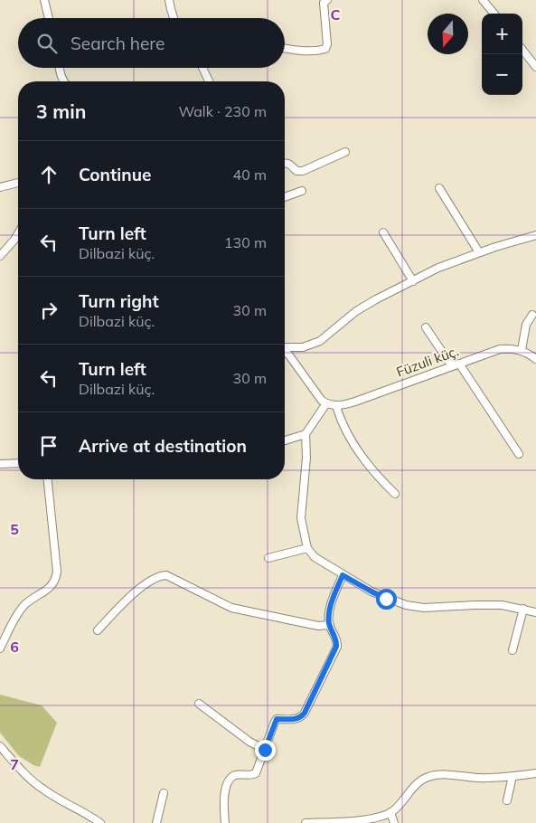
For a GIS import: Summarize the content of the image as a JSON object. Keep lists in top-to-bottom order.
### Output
{
  "streets": {
    "street": ["Füzuli küç."]
  },
  "north": "bottom",
  "page": {
    "map_buttons": ["+", "−"],
    "search": "Search here",
    "heading": ["3 min", "Walk · 230 m"],
    "list": [
      ["Continue", "40 m"],
      ["Turn left", "Dilbazi küç.", "130 m"],
      ["Turn right", "Dilbazi küç.", "30 m"],
      ["Turn left", "Dilbazi küç.", "30 m"],
      "Arrive at destination"
    ]
  },
  "grid": {
    "columns": ["C"],
    "rows": ["5", "6", "7"]
  }
}
